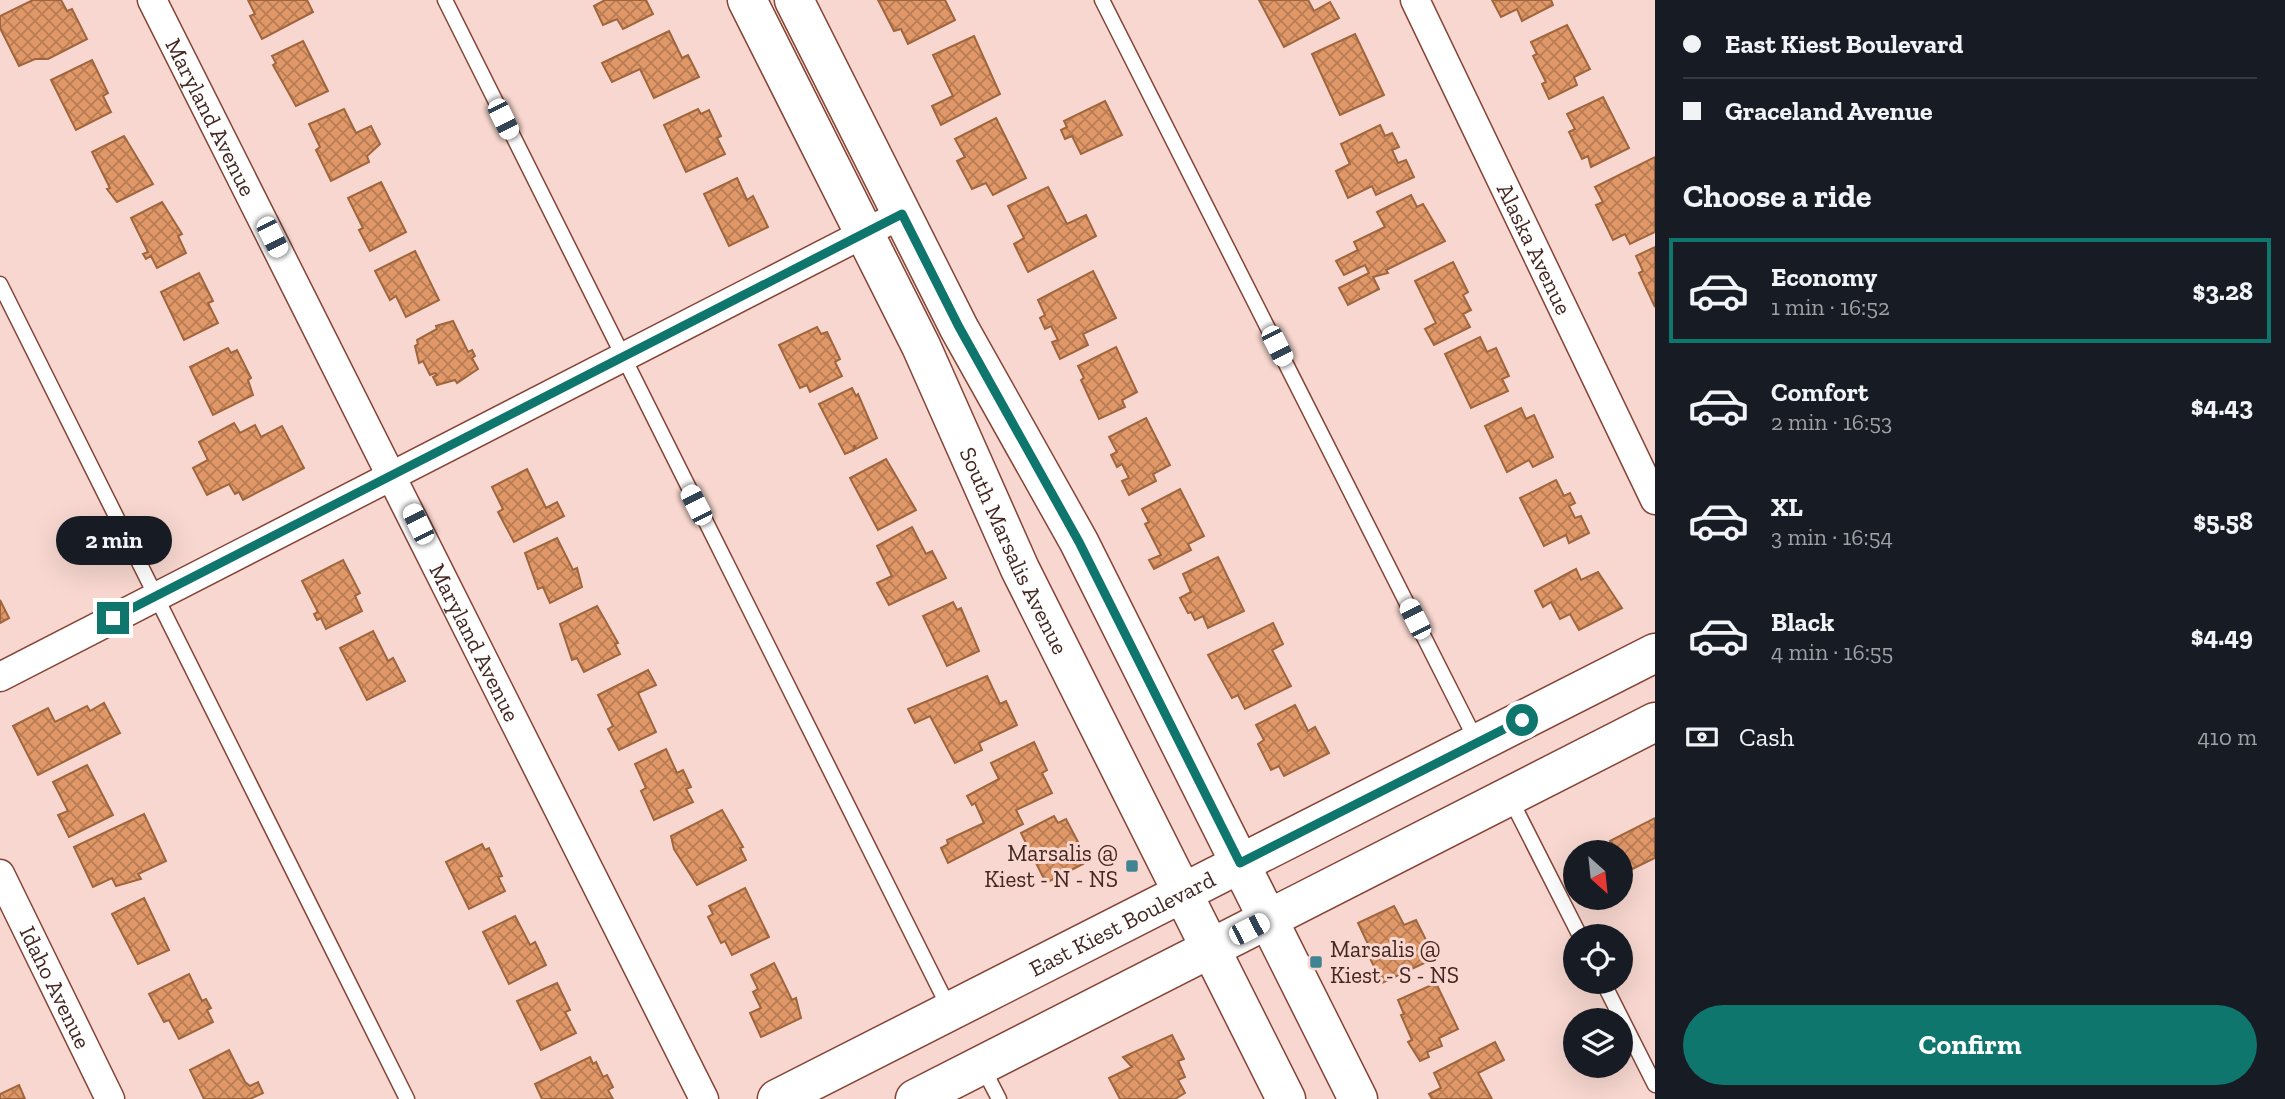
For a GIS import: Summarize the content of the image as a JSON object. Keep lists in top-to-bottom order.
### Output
{
  "streets": {
    "main road": ["South Marsalis Avenue", "East Kiest Boulevard"],
    "street": ["Maryland Avenue", "Alaska Avenue", "Idaho Avenue"]
  },
  "crossings": [
    ["South Marsalis Avenue", "East Kiest Boulevard"]
  ],
  "places": {
    "transit": ["Marsalis @ Kiest - N - NS", "Marsalis @ Kiest - S - NS"]
  },
  "north": "bottom right",
  "page": {
    "banner": ["East Kiest Boulevard", "Graceland Avenue"],
    "heading": "Choose a ride",
    "list": [
      {
        "name": "Economy",
        "note": "1 min · 16:52",
        "value": "$3.28"
      },
      {
        "name": "Comfort",
        "note": "2 min · 16:53",
        "value": "$4.43"
      },
      {
        "name": "XL",
        "note": "3 min · 16:54",
        "value": "$5.58"
      },
      {
        "name": "Black",
        "note": "4 min · 16:55",
        "value": "$4.49"
      }
    ],
    "bubble": "2 min",
    "pay": ["Cash", "410 m"],
    "buttons": "Confirm"
  }
}
